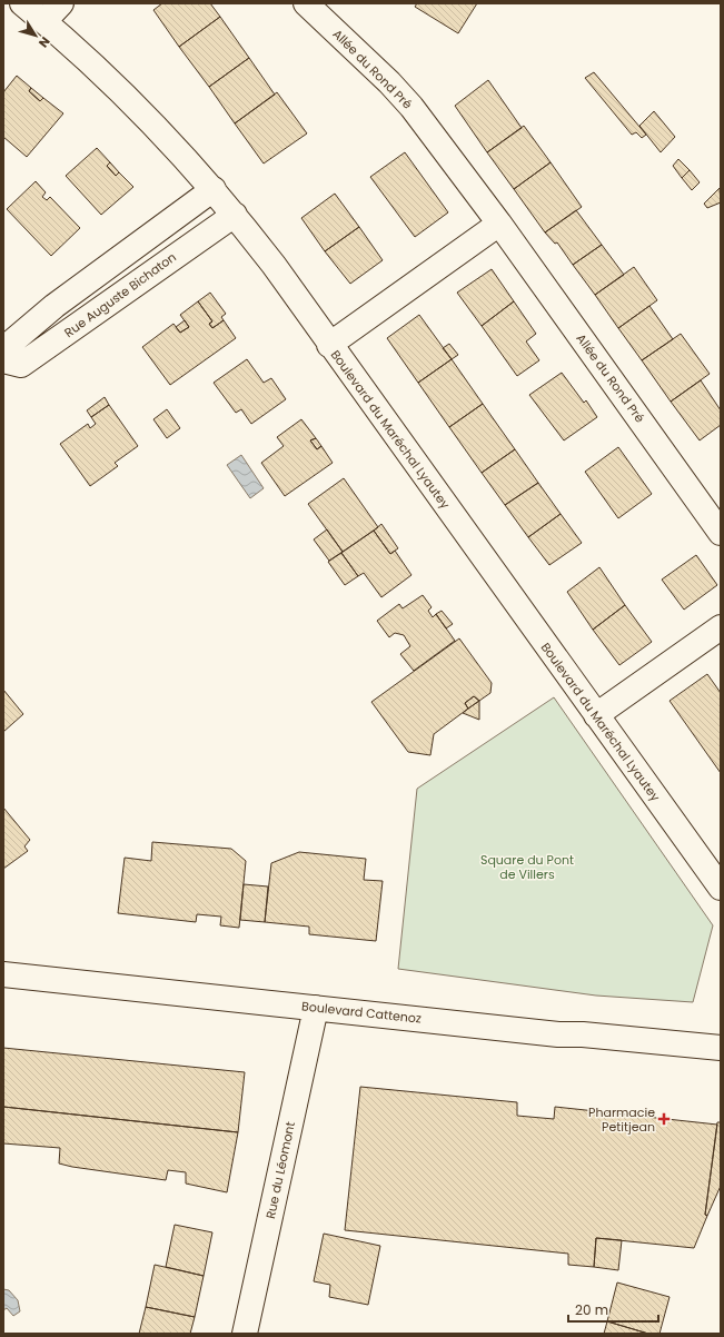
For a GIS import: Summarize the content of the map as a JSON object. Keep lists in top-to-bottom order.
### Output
{
  "streets": {
    "street": [
      "Allée du Rond Pré",
      "Rue Auguste Bichaton",
      "Boulevard du Maréchal Lyautey",
      "Boulevard Cattenoz",
      "Rue du Léomont"
    ]
  },
  "crossings": [
    ["Rue Auguste Bichaton", "Boulevard du Maréchal Lyautey"],
    ["Boulevard Cattenoz", "Rue du Léomont"]
  ],
  "parks": ["Square du Pont de Villers"],
  "places": {
    "health": ["Pharmacie Petitjean"]
  },
  "scale_bar": "20 m",
  "north": "bottom right"
}
